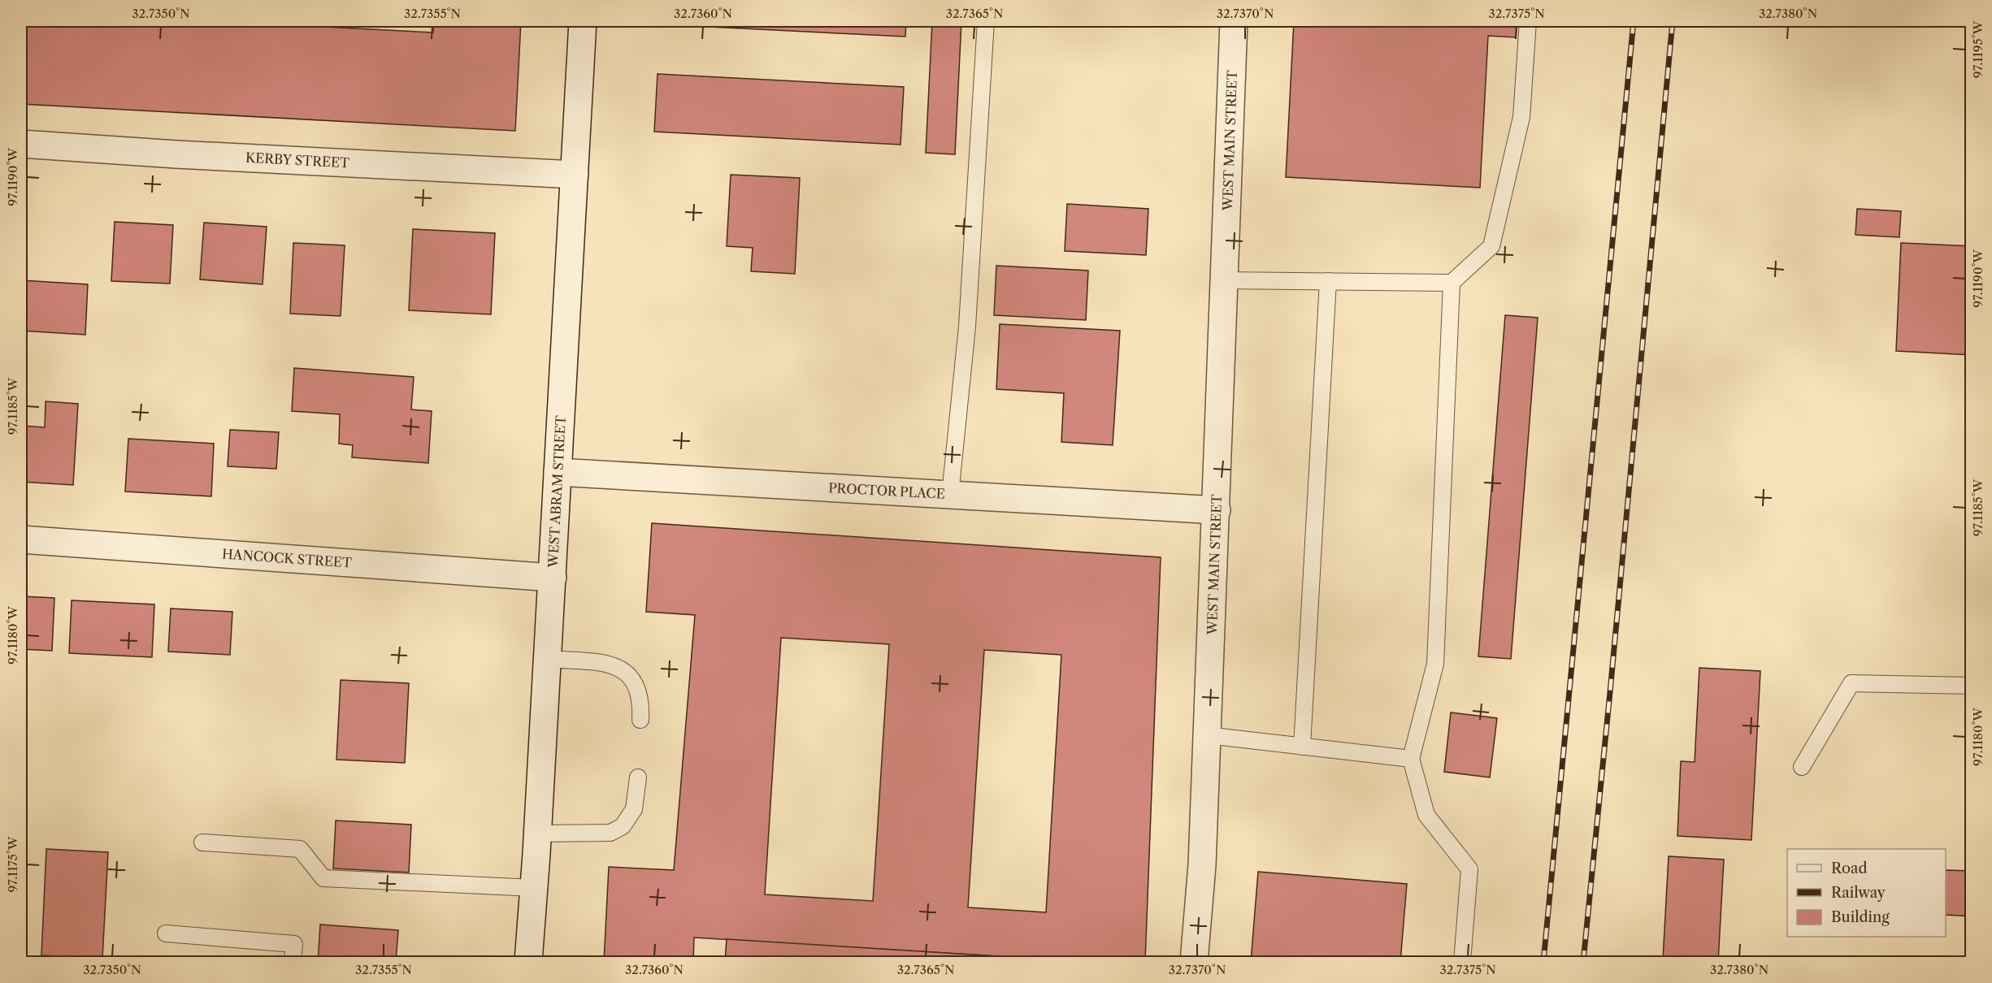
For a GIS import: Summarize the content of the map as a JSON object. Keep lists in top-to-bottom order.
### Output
{
  "streets": {
    "street": [
      "WEST MAIN STREET",
      "KERBY STREET",
      "PROCTOR PLACE",
      "WEST ABRAM STREET",
      "HANCOCK STREET"
    ]
  },
  "crossings": [
    ["WEST MAIN STREET", "PROCTOR PLACE"],
    ["KERBY STREET", "WEST ABRAM STREET"],
    ["PROCTOR PLACE", "WEST ABRAM STREET"],
    ["WEST ABRAM STREET", "HANCOCK STREET"]
  ],
  "legend": ["Road", "Railway", "Building"],
  "coordinates": [
    "32.7350°N",
    "32.7355°N",
    "32.7360°N",
    "32.7365°N",
    "32.7370°N",
    "32.7375°N",
    "32.7380°N",
    "97.1195°W",
    "97.1190°W",
    "97.1185°W",
    "97.1180°W",
    "97.1175°W"
  ]
}
